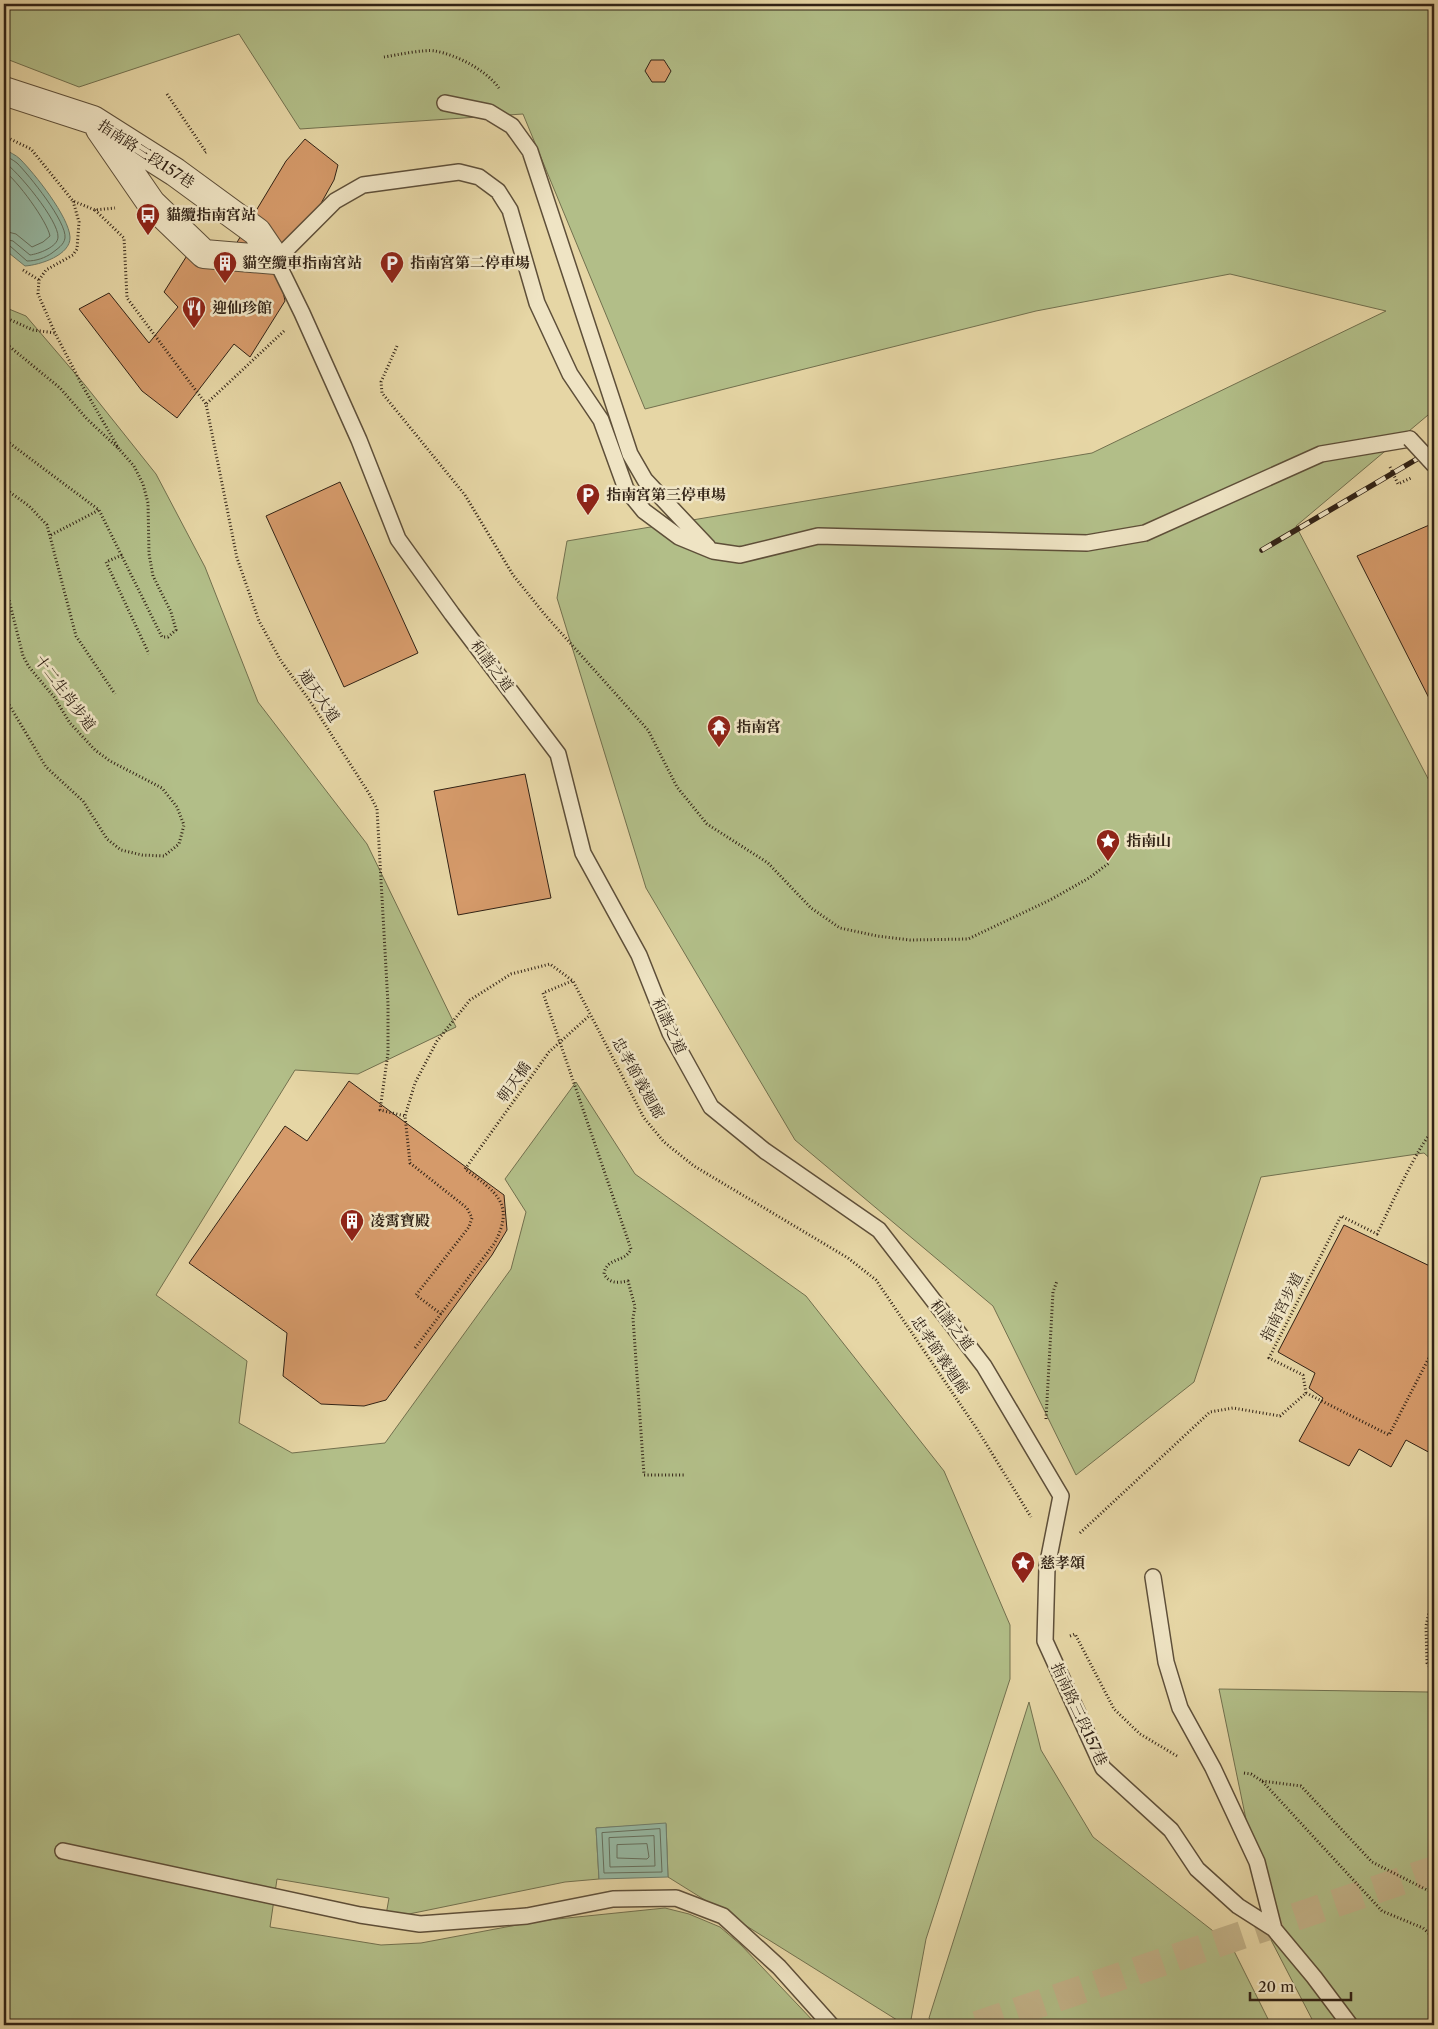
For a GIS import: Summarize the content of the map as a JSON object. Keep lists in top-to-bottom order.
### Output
{
  "streets": {
    "street": ["指南路三段157巷"],
    "lane": ["和諧之道"],
    "path": [
      "十二生肖步道",
      "通天大道",
      "忠孝節義迴廊",
      "朝天橋",
      "指南宮步道"
    ]
  },
  "crossings": [
    ["指南路三段157巷", "和諧之道"],
    ["指南路三段157巷", "忠孝節義迴廊"],
    ["和諧之道", "忠孝節義迴廊"],
    ["忠孝節義迴廊", "朝天橋"]
  ],
  "places": {
    "bus stop": ["貓纜指南宮站"],
    "building": ["貓空纜車指南宮站", "凌霄寶殿"],
    "parking": ["指南宮第二停車場", "指南宮第三停車場"],
    "restaurant": ["迎仙珍館"],
    "temple": ["指南宮"],
    "place": ["指南山", "慈孝頌"]
  },
  "scale_bar": "20 m"
}
